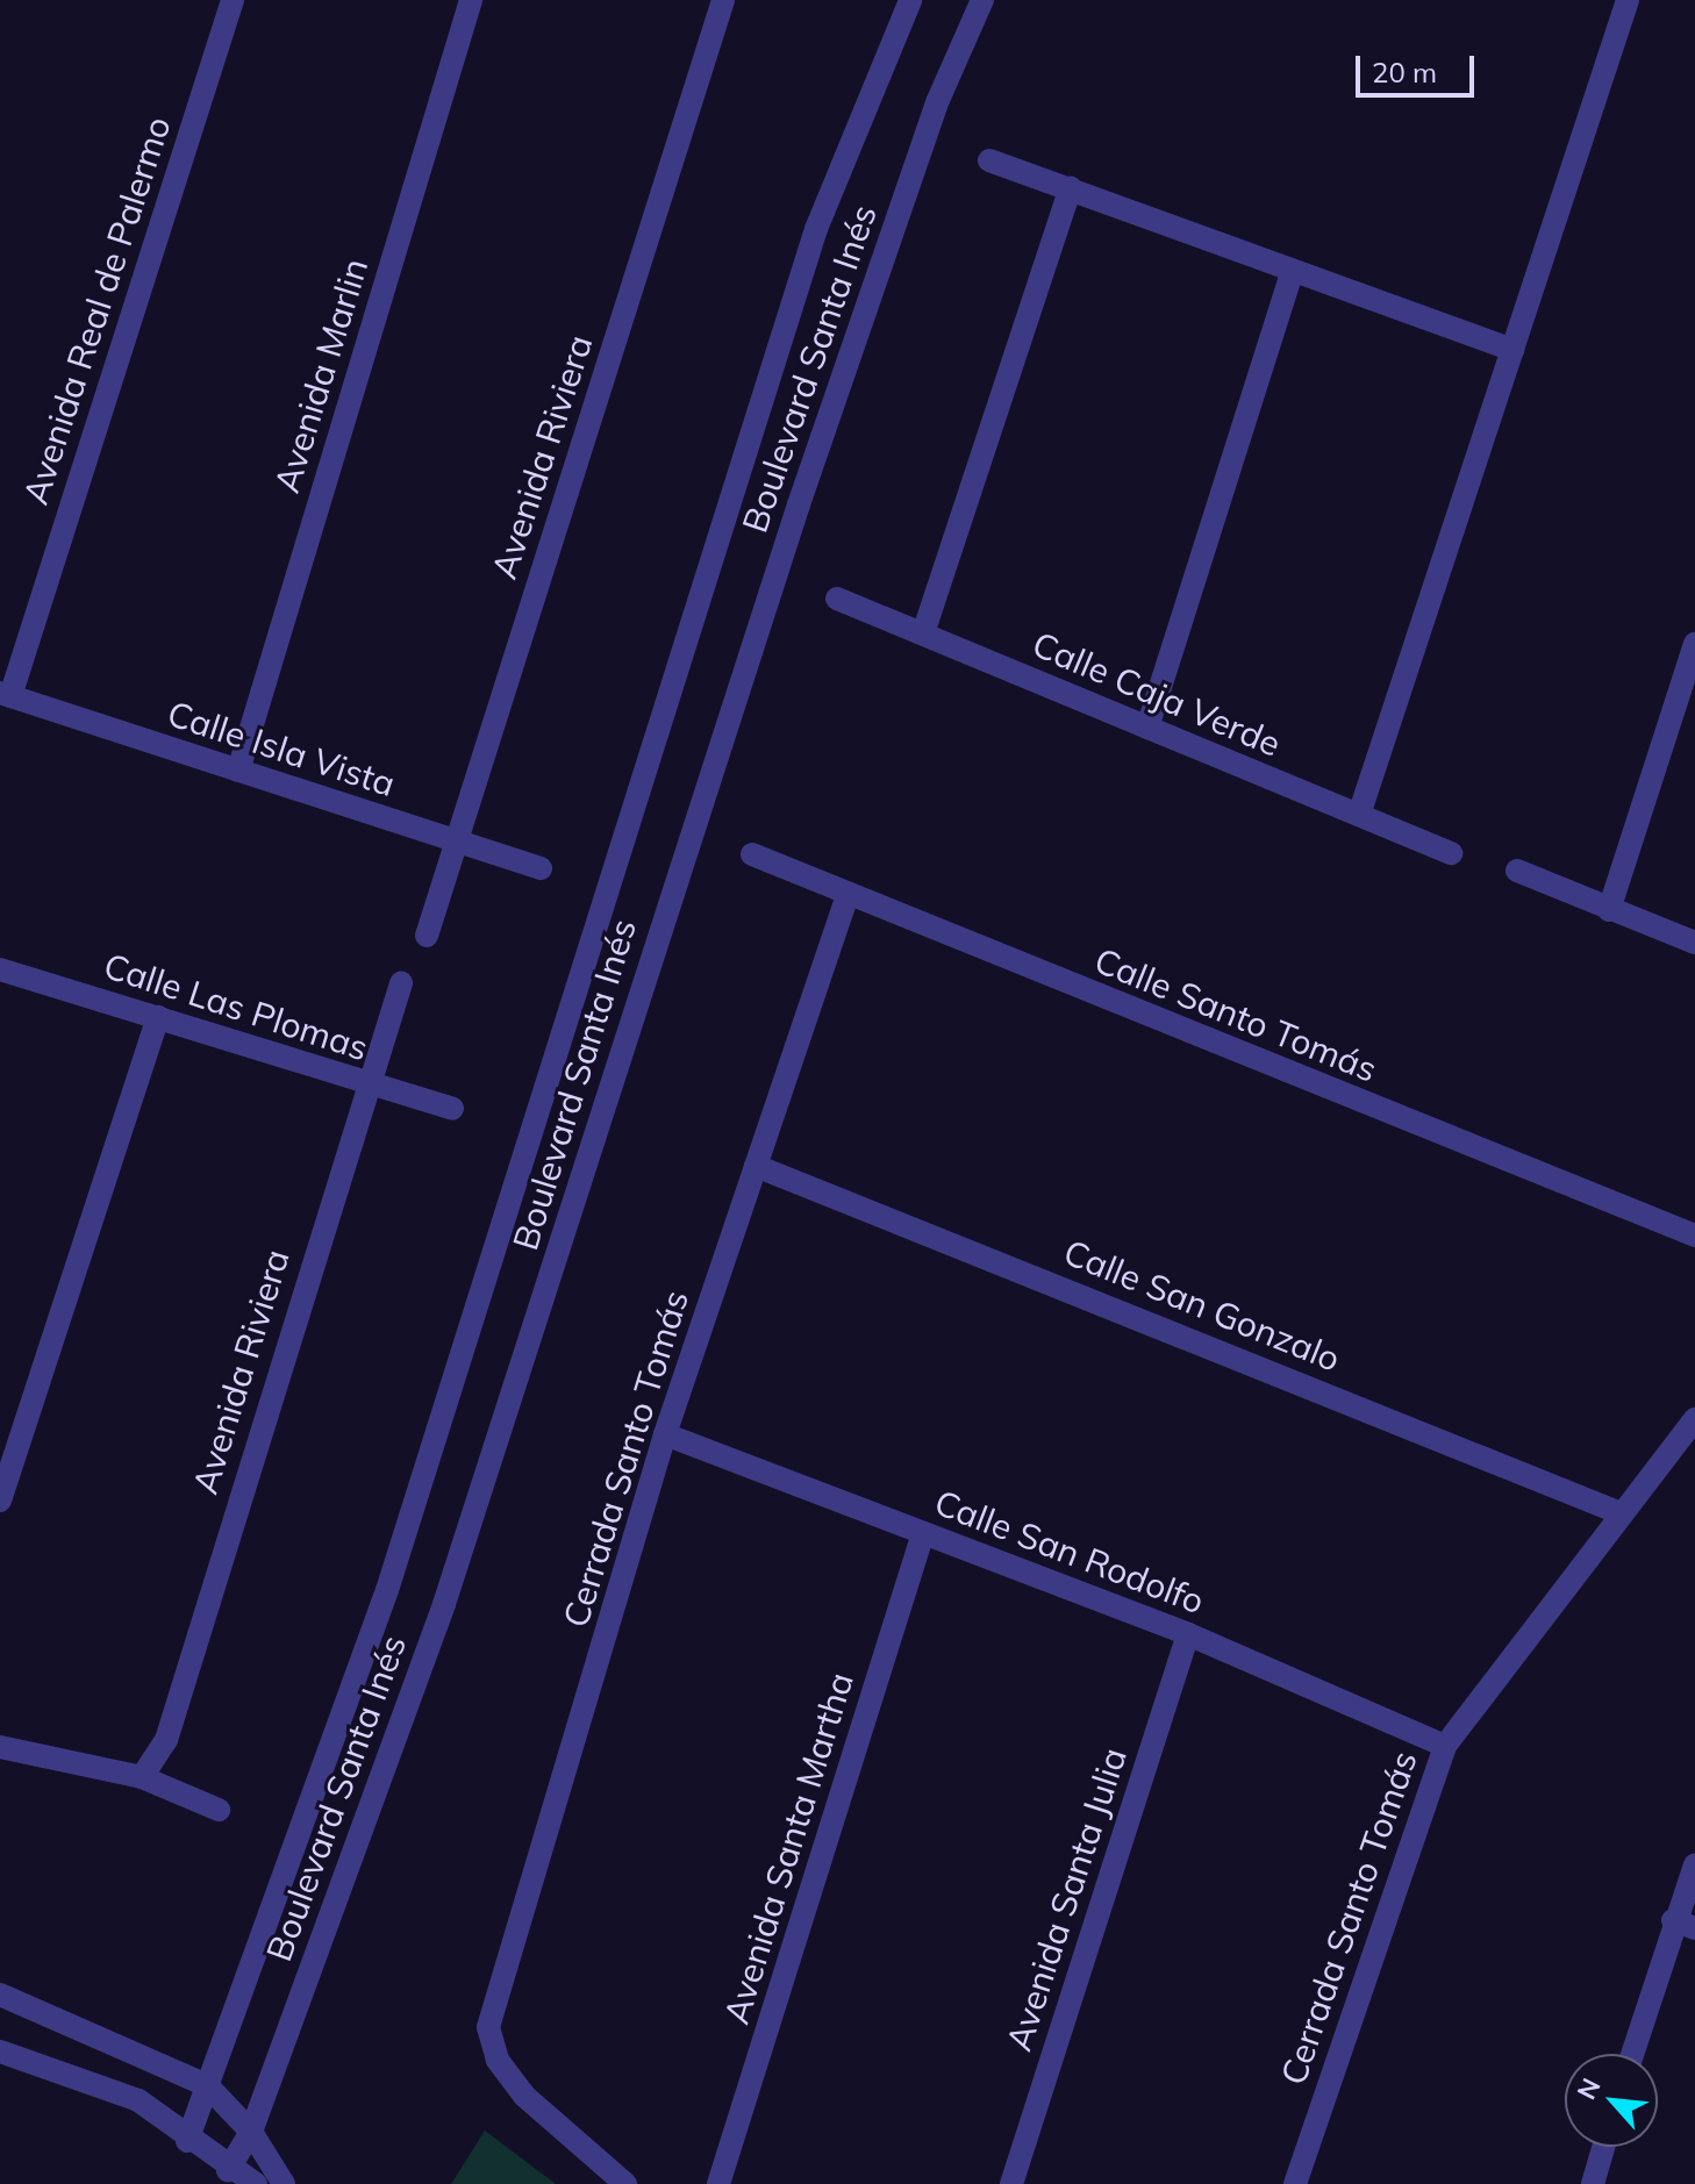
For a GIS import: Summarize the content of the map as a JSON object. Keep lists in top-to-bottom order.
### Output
{
  "streets": {
    "street": [
      "Avenida Real de Palermo",
      "Boulevard Santa Inés",
      "Avenida Marlin",
      "Avenida Riviera",
      "Calle Caja Verde",
      "Calle Isla Vista",
      "Calle Las Plomas",
      "Calle Santo Tomás",
      "Calle San Gonzalo",
      "Cerrada Santo Tomás",
      "Calle San Rodolfo",
      "Avenida Santa Martha",
      "Avenida Santa Julia"
    ]
  },
  "crossings": [
    ["Avenida Real de Palermo", "Calle Isla Vista"],
    ["Avenida Marlin", "Calle Isla Vista"],
    ["Avenida Riviera", "Calle Isla Vista"],
    ["Avenida Riviera", "Calle Las Plomas"],
    ["Calle Santo Tomás", "Cerrada Santo Tomás"],
    ["Calle San Gonzalo", "Cerrada Santo Tomás"],
    ["Cerrada Santo Tomás", "Calle San Rodolfo"],
    ["Calle San Rodolfo", "Avenida Santa Martha"],
    ["Calle San Rodolfo", "Avenida Santa Julia"]
  ],
  "scale_bar": "20 m",
  "north": "top left"
}
